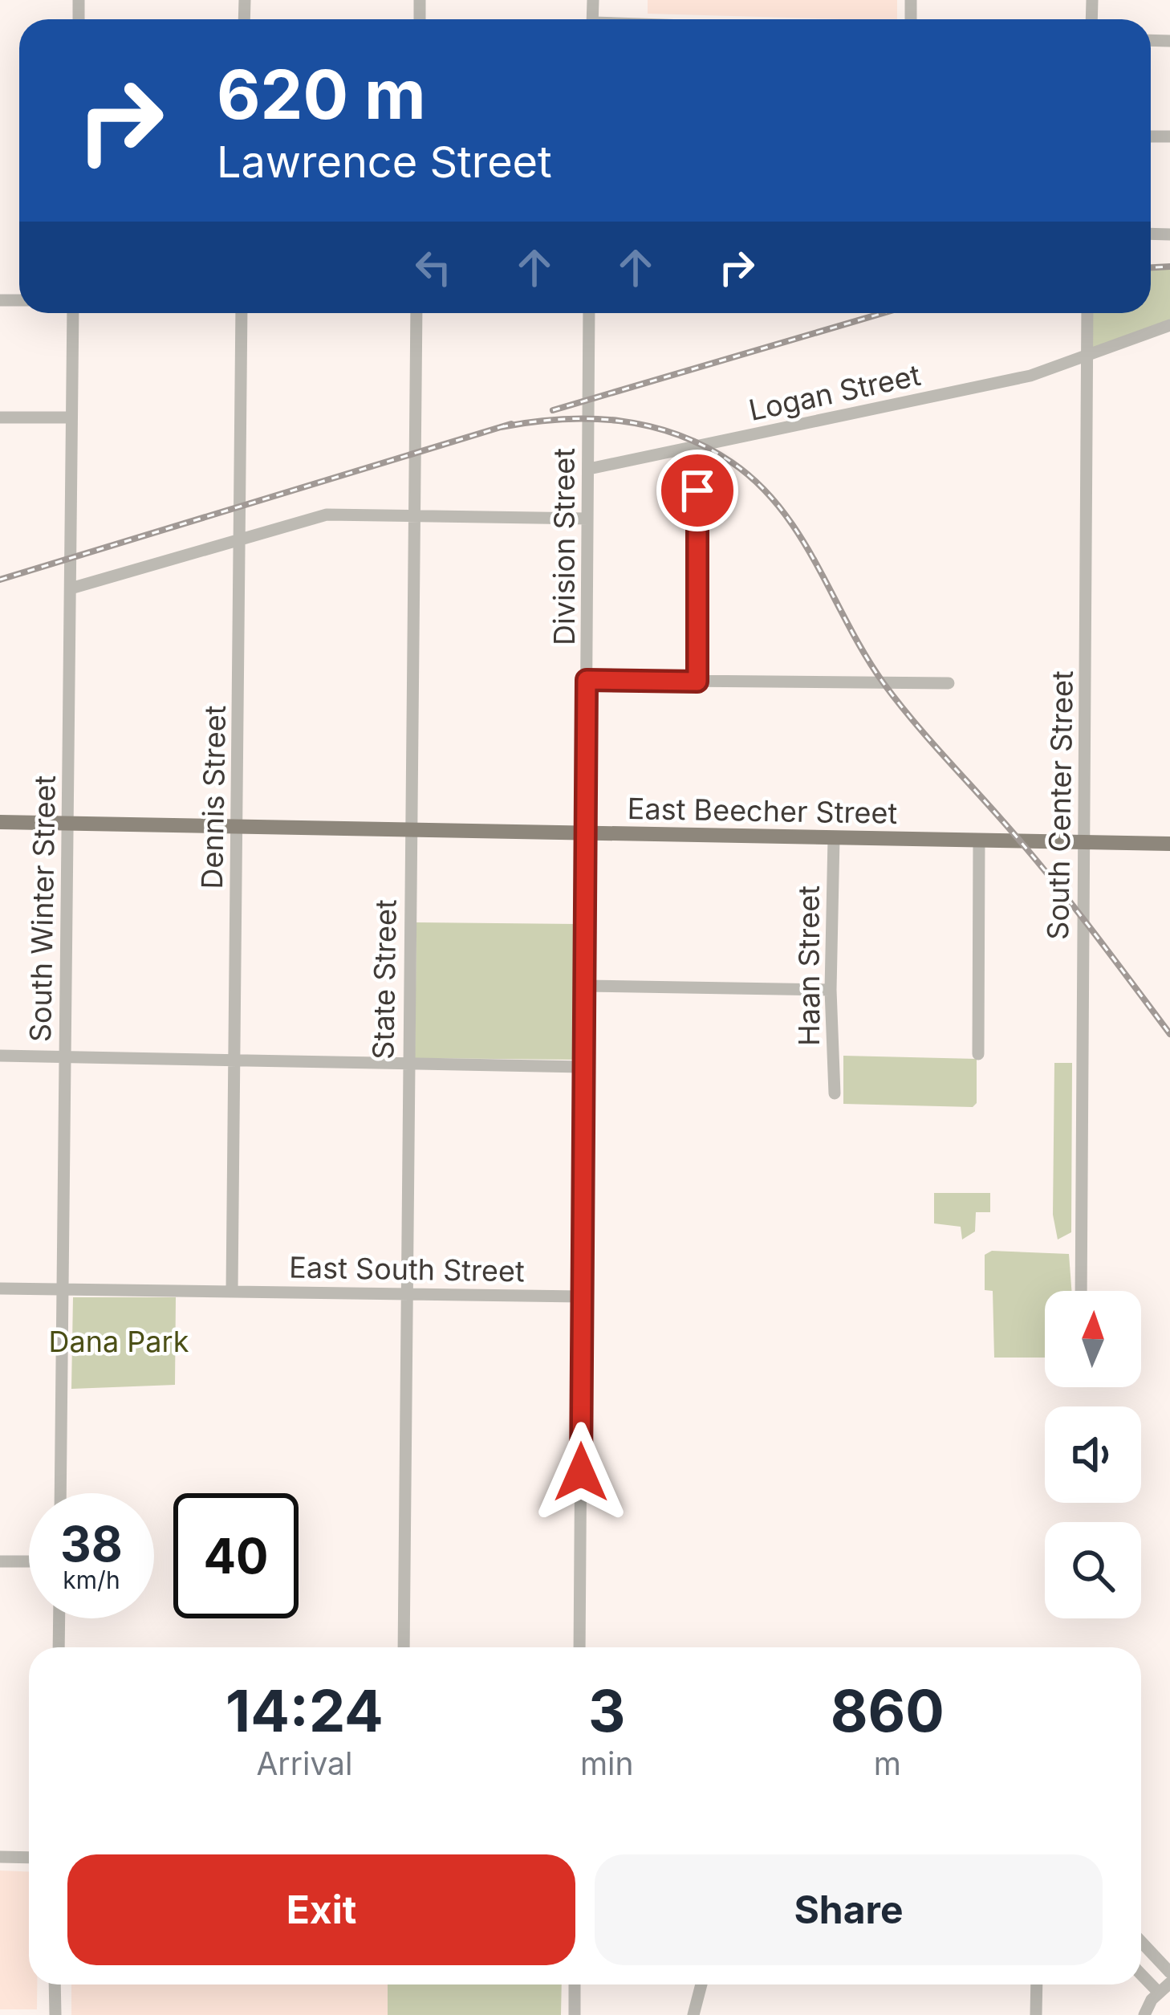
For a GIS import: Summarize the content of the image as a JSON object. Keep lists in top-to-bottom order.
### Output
{
  "streets": {
    "main road": ["East Beecher Street"],
    "street": [
      "Logan Street",
      "Division Street",
      "Dennis Street",
      "South Center Street",
      "South Winter Street",
      "Haan Street",
      "State Street",
      "East South Street"
    ]
  },
  "crossings": [
    ["Logan Street", "Division Street"],
    ["Logan Street", "South Center Street"],
    ["Division Street", "East Beecher Street"],
    ["Division Street", "East South Street"],
    ["Dennis Street", "East Beecher Street"],
    ["Dennis Street", "East South Street"],
    ["South Center Street", "East Beecher Street"],
    ["East Beecher Street", "South Winter Street"],
    ["East Beecher Street", "Haan Street"],
    ["East Beecher Street", "State Street"],
    ["South Winter Street", "East South Street"],
    ["State Street", "East South Street"]
  ],
  "parks": ["Dana Park"],
  "north": "top",
  "page": {
    "turn": ["620 m", "Lawrence Street"],
    "speed": "38 km/h",
    "limit": "40",
    "eta": [
      "14:24",
      "Arrival",
      "3",
      "min",
      "860",
      "m"
    ],
    "buttons": ["Exit", "Share"]
  }
}
